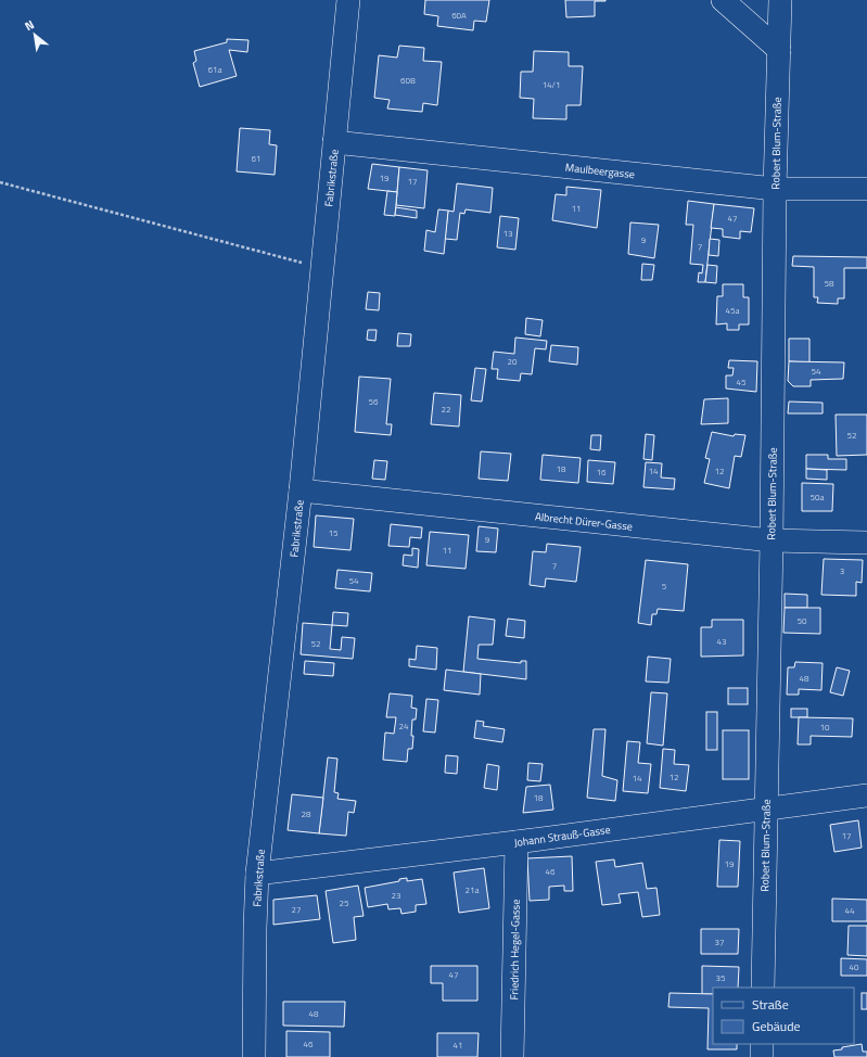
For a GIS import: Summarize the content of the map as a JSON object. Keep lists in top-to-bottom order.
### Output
{
  "streets": {
    "street": [
      "Robert Blum-Straße",
      "Maulbeergasse",
      "Fabrikstraße",
      "Albrecht Dürer-Gasse",
      "Johann Strauß-Gasse",
      "Friedrich Hegel-Gasse"
    ]
  },
  "crossings": [
    ["Robert Blum-Straße", "Maulbeergasse"],
    ["Robert Blum-Straße", "Albrecht Dürer-Gasse"],
    ["Robert Blum-Straße", "Johann Strauß-Gasse"],
    ["Maulbeergasse", "Fabrikstraße"],
    ["Fabrikstraße", "Albrecht Dürer-Gasse"],
    ["Fabrikstraße", "Johann Strauß-Gasse"],
    ["Johann Strauß-Gasse", "Friedrich Hegel-Gasse"]
  ],
  "house_numbers": [
    "60A",
    "61a",
    "60B",
    "14/1",
    "61",
    "19",
    "17",
    "11",
    "47",
    "13",
    "9",
    "7",
    "58",
    "45a",
    "20",
    "54",
    "45",
    "56",
    "22",
    "52",
    "18",
    "14",
    "12",
    "16",
    "50a",
    "15",
    "9",
    "11",
    "7",
    "3",
    "54",
    "5",
    "50",
    "43",
    "52",
    "48",
    "24",
    "10",
    "12",
    "14",
    "18",
    "28",
    "17",
    "19",
    "46",
    "21a",
    "23",
    "25",
    "27",
    "44",
    "37",
    "40",
    "47",
    "35",
    "48",
    "46",
    "41"
  ],
  "legend": ["Straße", "Gebäude"],
  "north": "top left"
}
